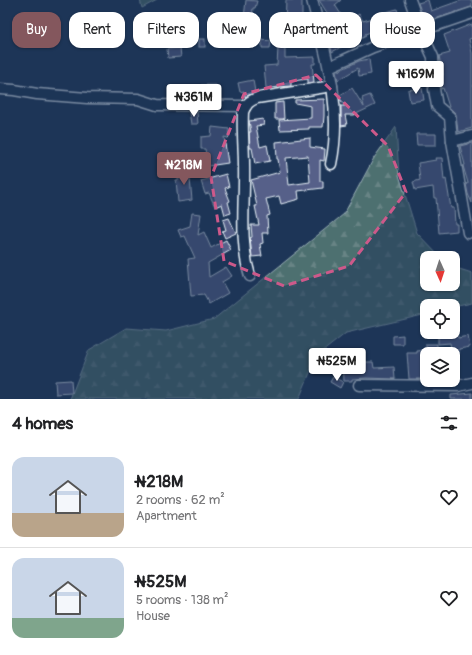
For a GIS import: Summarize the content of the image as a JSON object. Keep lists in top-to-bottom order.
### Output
{
  "north": "bottom",
  "page": {
    "chip": [
      "Buy",
      "Rent",
      "Filters",
      "New",
      "Apartment",
      "House"
    ],
    "price": [
      "₦169M",
      "₦361M",
      "₦218M",
      "₦525M"
    ],
    "heading": "4 homes",
    "list": [
      {
        "name": "₦218M",
        "note": "2 rooms · 62 m² · Apartment"
      },
      {
        "name": "₦525M",
        "note": "5 rooms · 138 m² · House"
      }
    ]
  }
}
